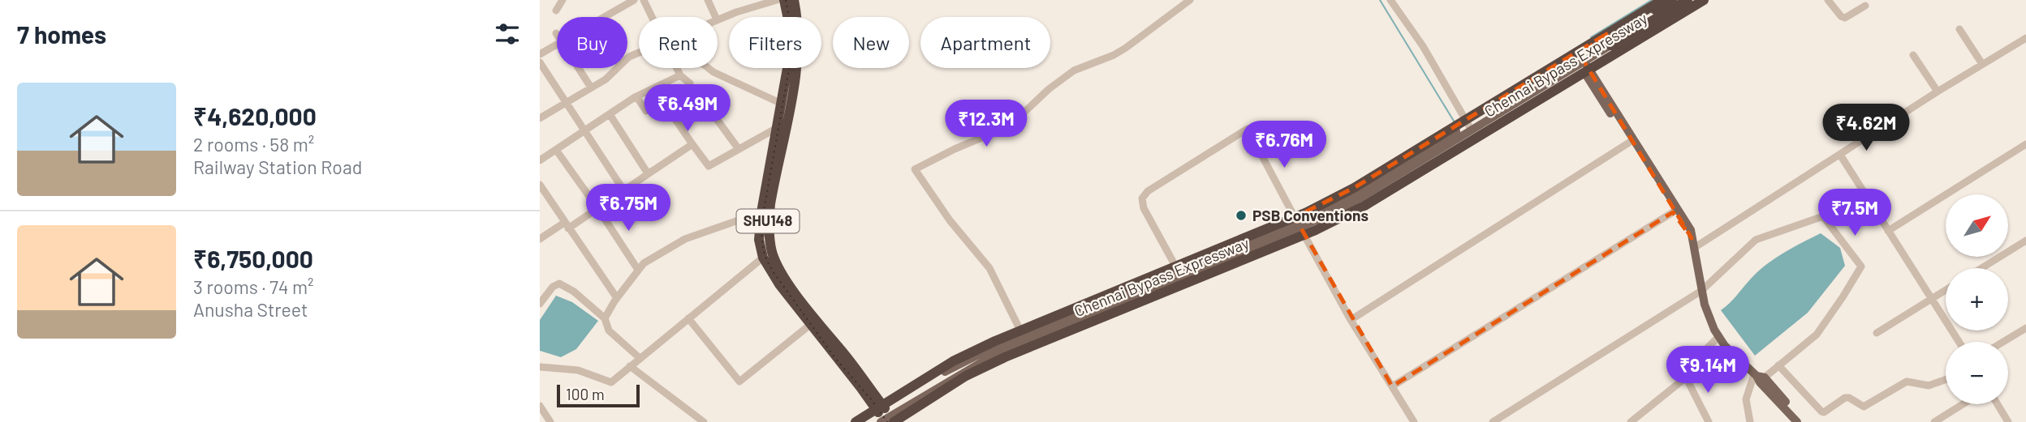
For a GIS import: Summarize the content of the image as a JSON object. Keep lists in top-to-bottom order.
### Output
{
  "streets": {
    "highway": ["Chennai Bypass Expressway", "SHU148"]
  },
  "crossings": [
    ["Chennai Bypass Expressway", "SHU148"]
  ],
  "places": ["PSB Conventions"],
  "scale_bar": "100 m",
  "north": "top right",
  "page": {
    "heading": "7 homes",
    "chip": [
      "Buy",
      "Rent",
      "Filters",
      "New",
      "Apartment"
    ],
    "list": [
      {
        "name": "₹4,620,000",
        "note": "2 rooms · 58 m² · Railway Station Road"
      },
      {
        "name": "₹6,750,000",
        "note": "3 rooms · 74 m² · Anusha Street"
      }
    ],
    "price": [
      "₹6.49M",
      "₹12.3M",
      "₹4.62M",
      "₹6.76M",
      "₹6.75M",
      "₹7.5M",
      "₹9.14M"
    ],
    "map_buttons": ["+", "−"],
    "scale": "100 m"
  }
}
